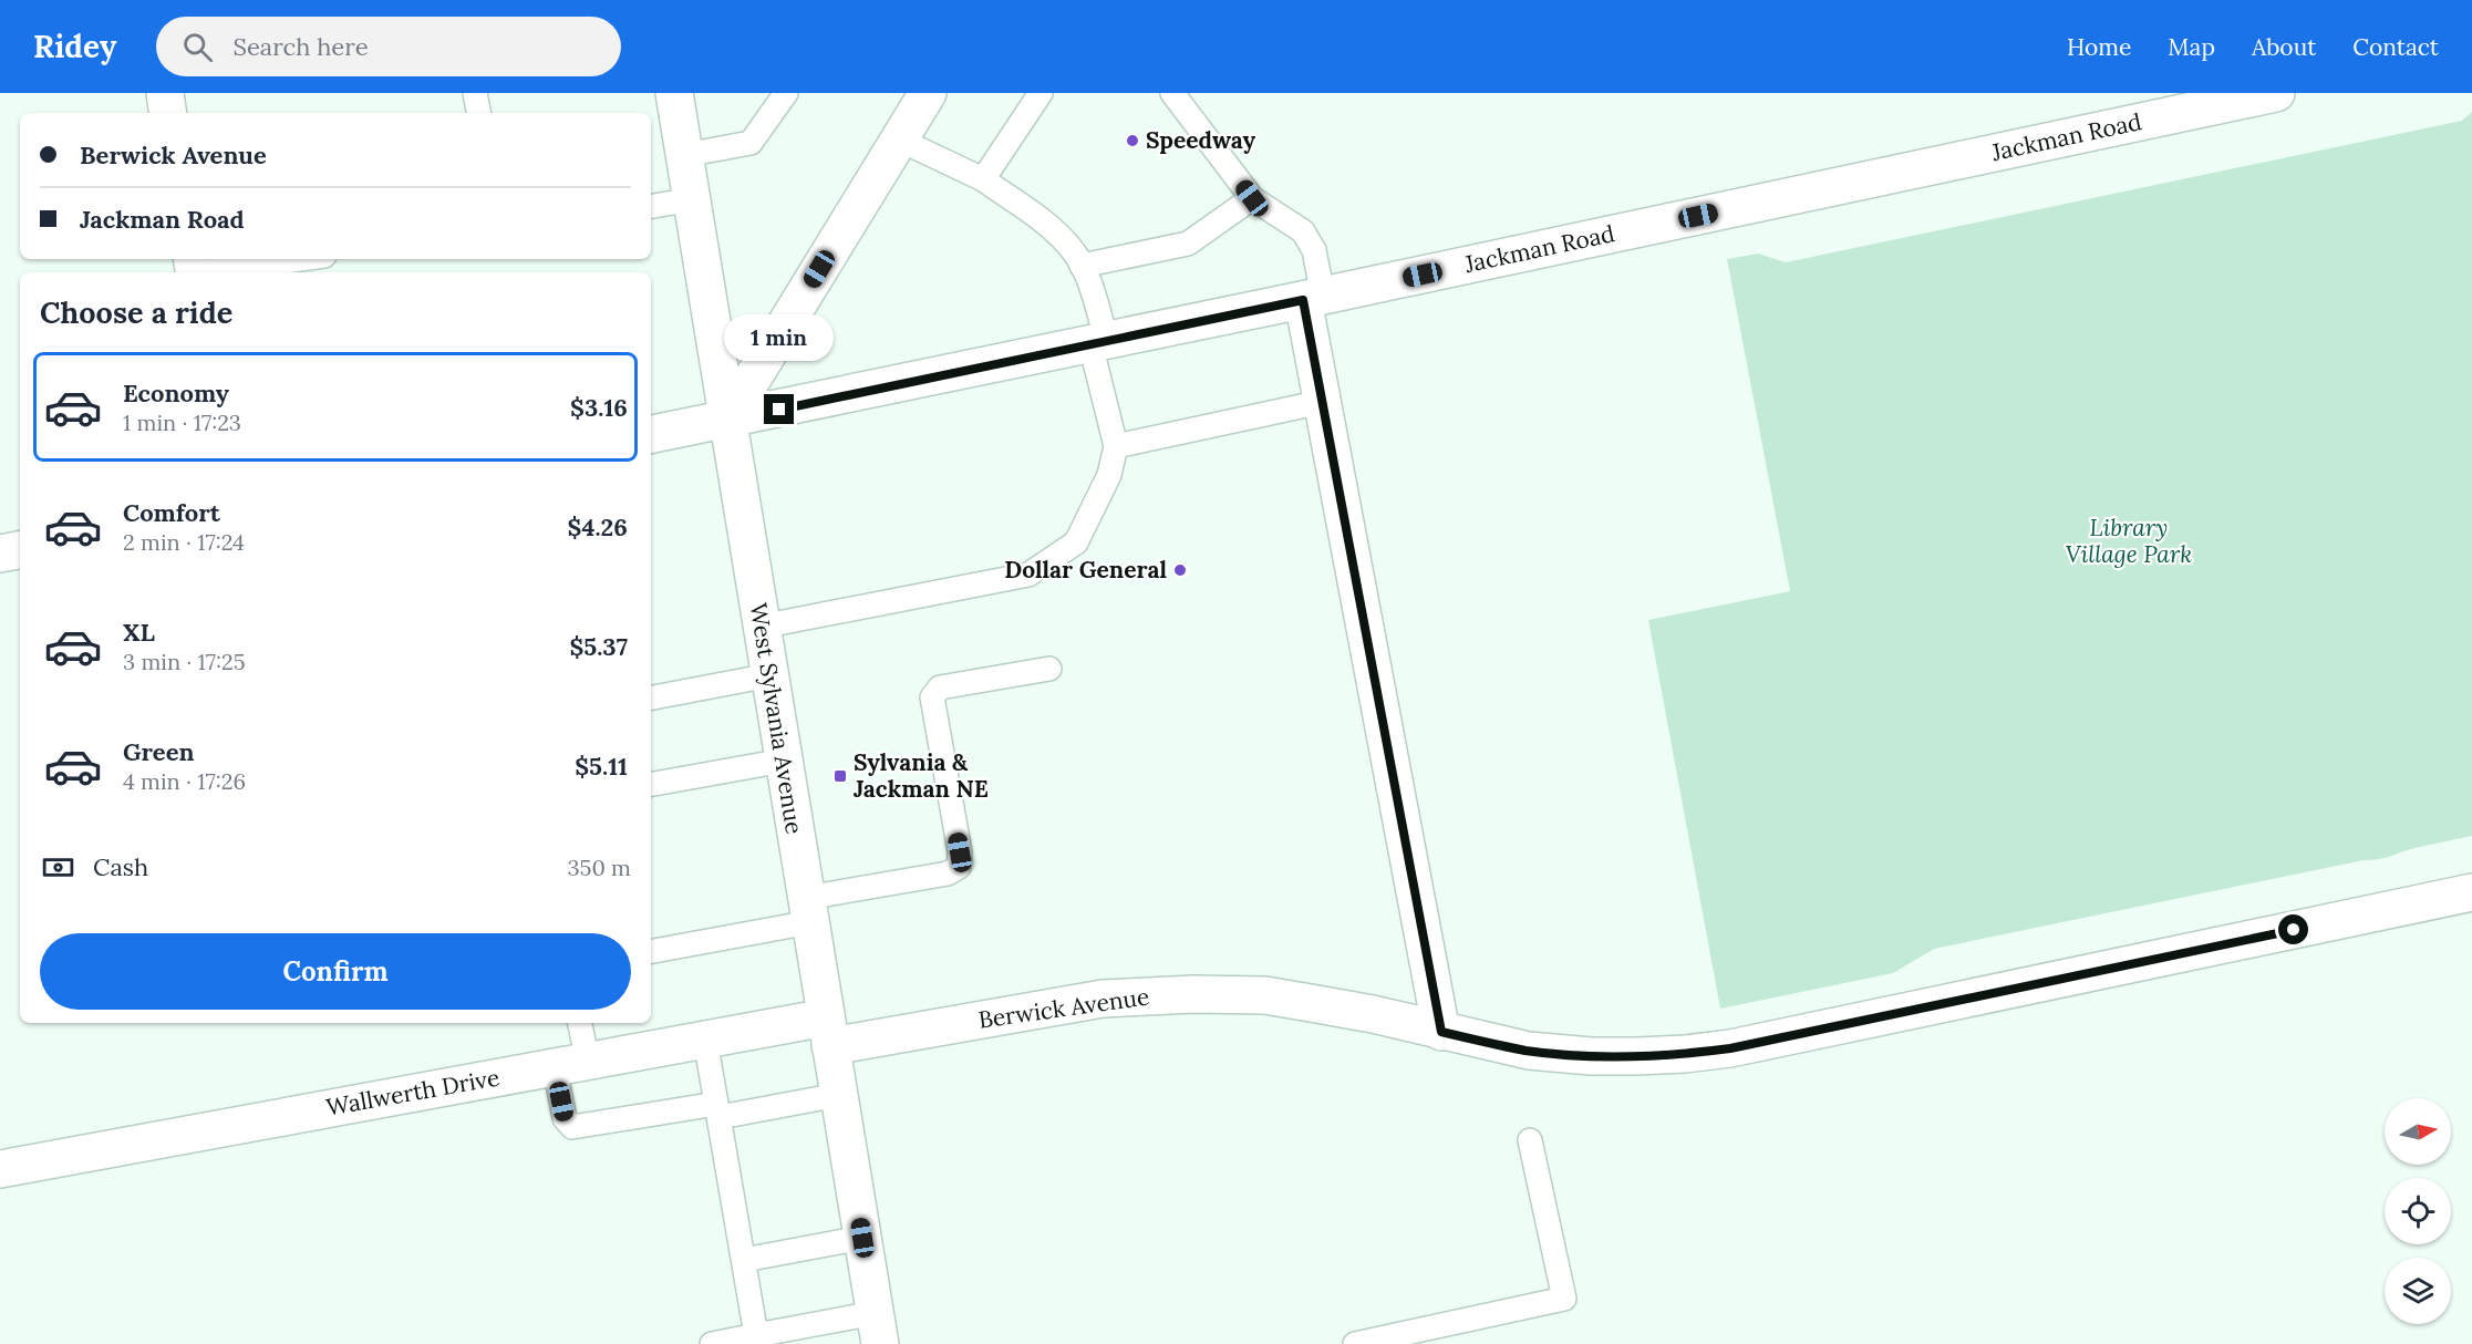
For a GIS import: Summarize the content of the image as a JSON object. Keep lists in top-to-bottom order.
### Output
{
  "streets": {
    "street": [
      "Jackman Road",
      "West Sylvania Avenue",
      "Berwick Avenue",
      "Wallwerth Drive"
    ]
  },
  "crossings": [
    ["Jackman Road", "West Sylvania Avenue"],
    ["West Sylvania Avenue", "Berwick Avenue"],
    ["West Sylvania Avenue", "Wallwerth Drive"],
    ["Berwick Avenue", "Wallwerth Drive"]
  ],
  "parks": ["Library Village Park"],
  "places": {
    "other": ["Speedway", "Dollar General"],
    "transit": ["Sylvania & Jackman NE"]
  },
  "north": "right",
  "page": {
    "header": "Ridey",
    "search": "Search here",
    "nav": [
      "Home",
      "Map",
      "About",
      "Contact"
    ],
    "banner": ["Berwick Avenue", "Jackman Road"],
    "heading": "Choose a ride",
    "bubble": "1 min",
    "list": [
      {
        "name": "Economy",
        "note": "1 min · 17:23",
        "value": "$3.16"
      },
      {
        "name": "Comfort",
        "note": "2 min · 17:24",
        "value": "$4.26"
      },
      {
        "name": "XL",
        "note": "3 min · 17:25",
        "value": "$5.37"
      },
      {
        "name": "Green",
        "note": "4 min · 17:26",
        "value": "$5.11"
      }
    ],
    "pay": ["Cash", "350 m"],
    "buttons": "Confirm"
  }
}
